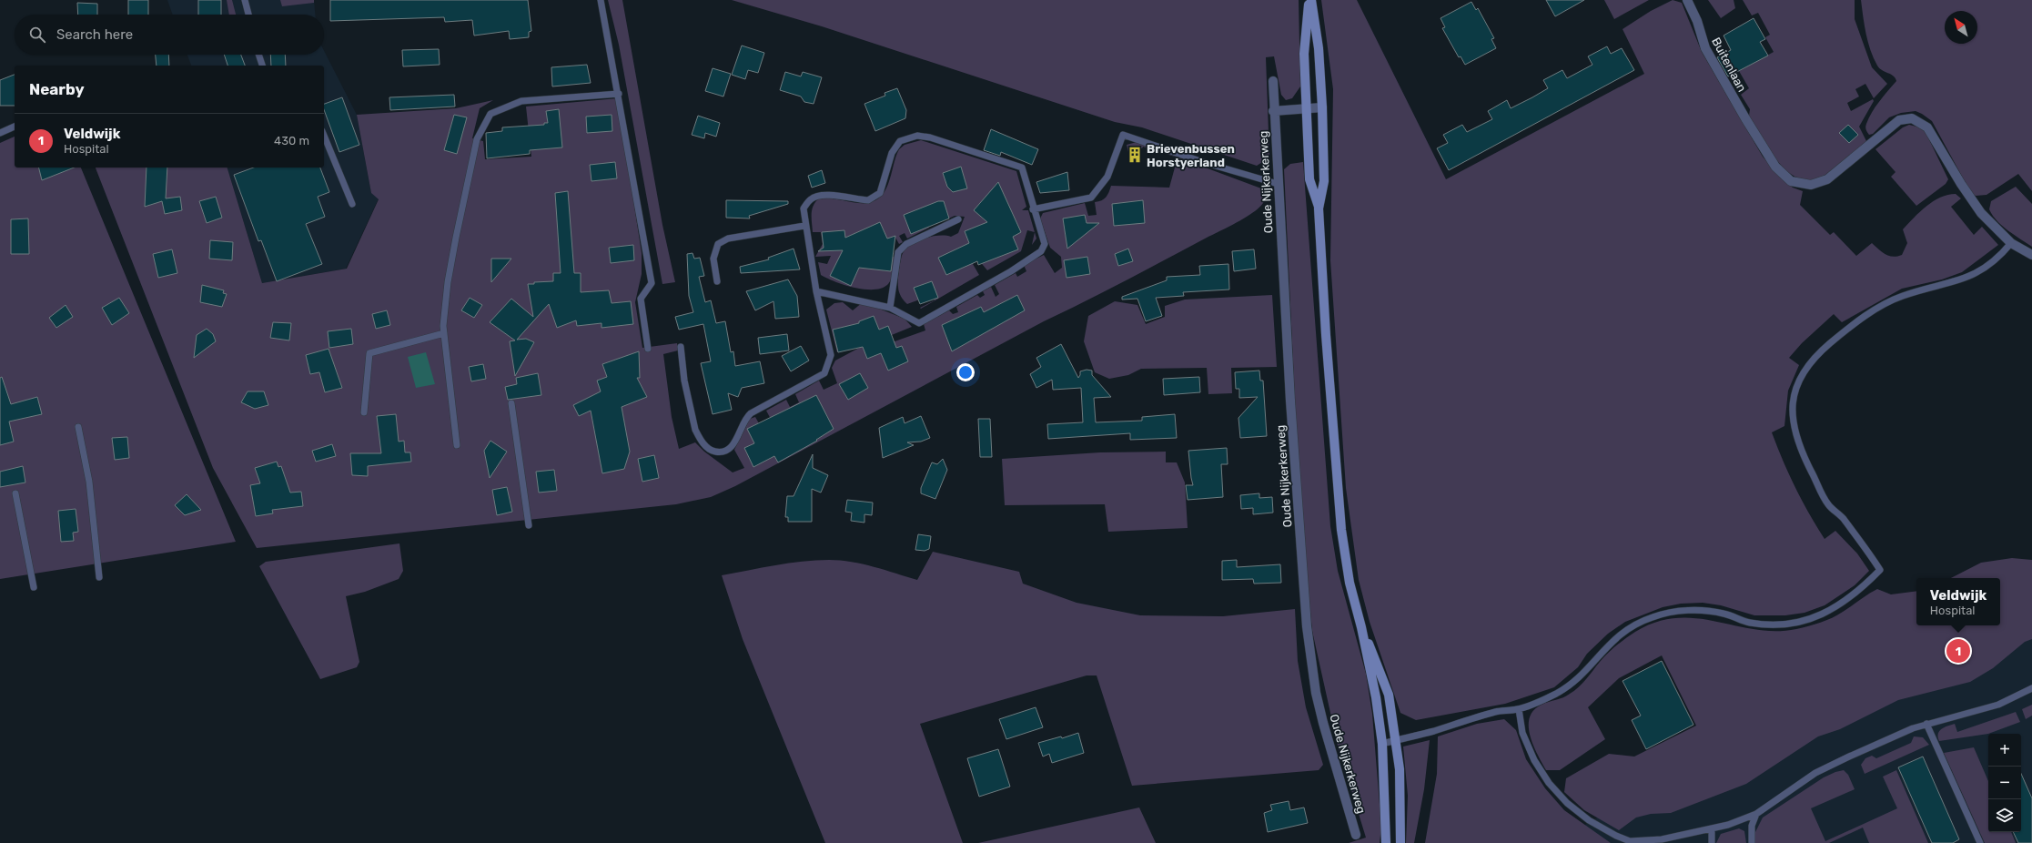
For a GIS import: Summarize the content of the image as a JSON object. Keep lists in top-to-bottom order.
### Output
{
  "streets": {
    "street": ["Buitenlaan", "Oude Nijkerkerweg"]
  },
  "places": {
    "building": ["Brievenbussen Horstyerland"]
  },
  "north": "top left",
  "page": {
    "search": "Search here",
    "heading": "Nearby",
    "list": [
      {
        "mark": "1",
        "name": "Veldwijk",
        "note": "Hospital",
        "value": "430 m"
      }
    ],
    "popup": ["Veldwijk", "Hospital"],
    "pins": "1",
    "map_buttons": ["+", "−"]
  }
}
